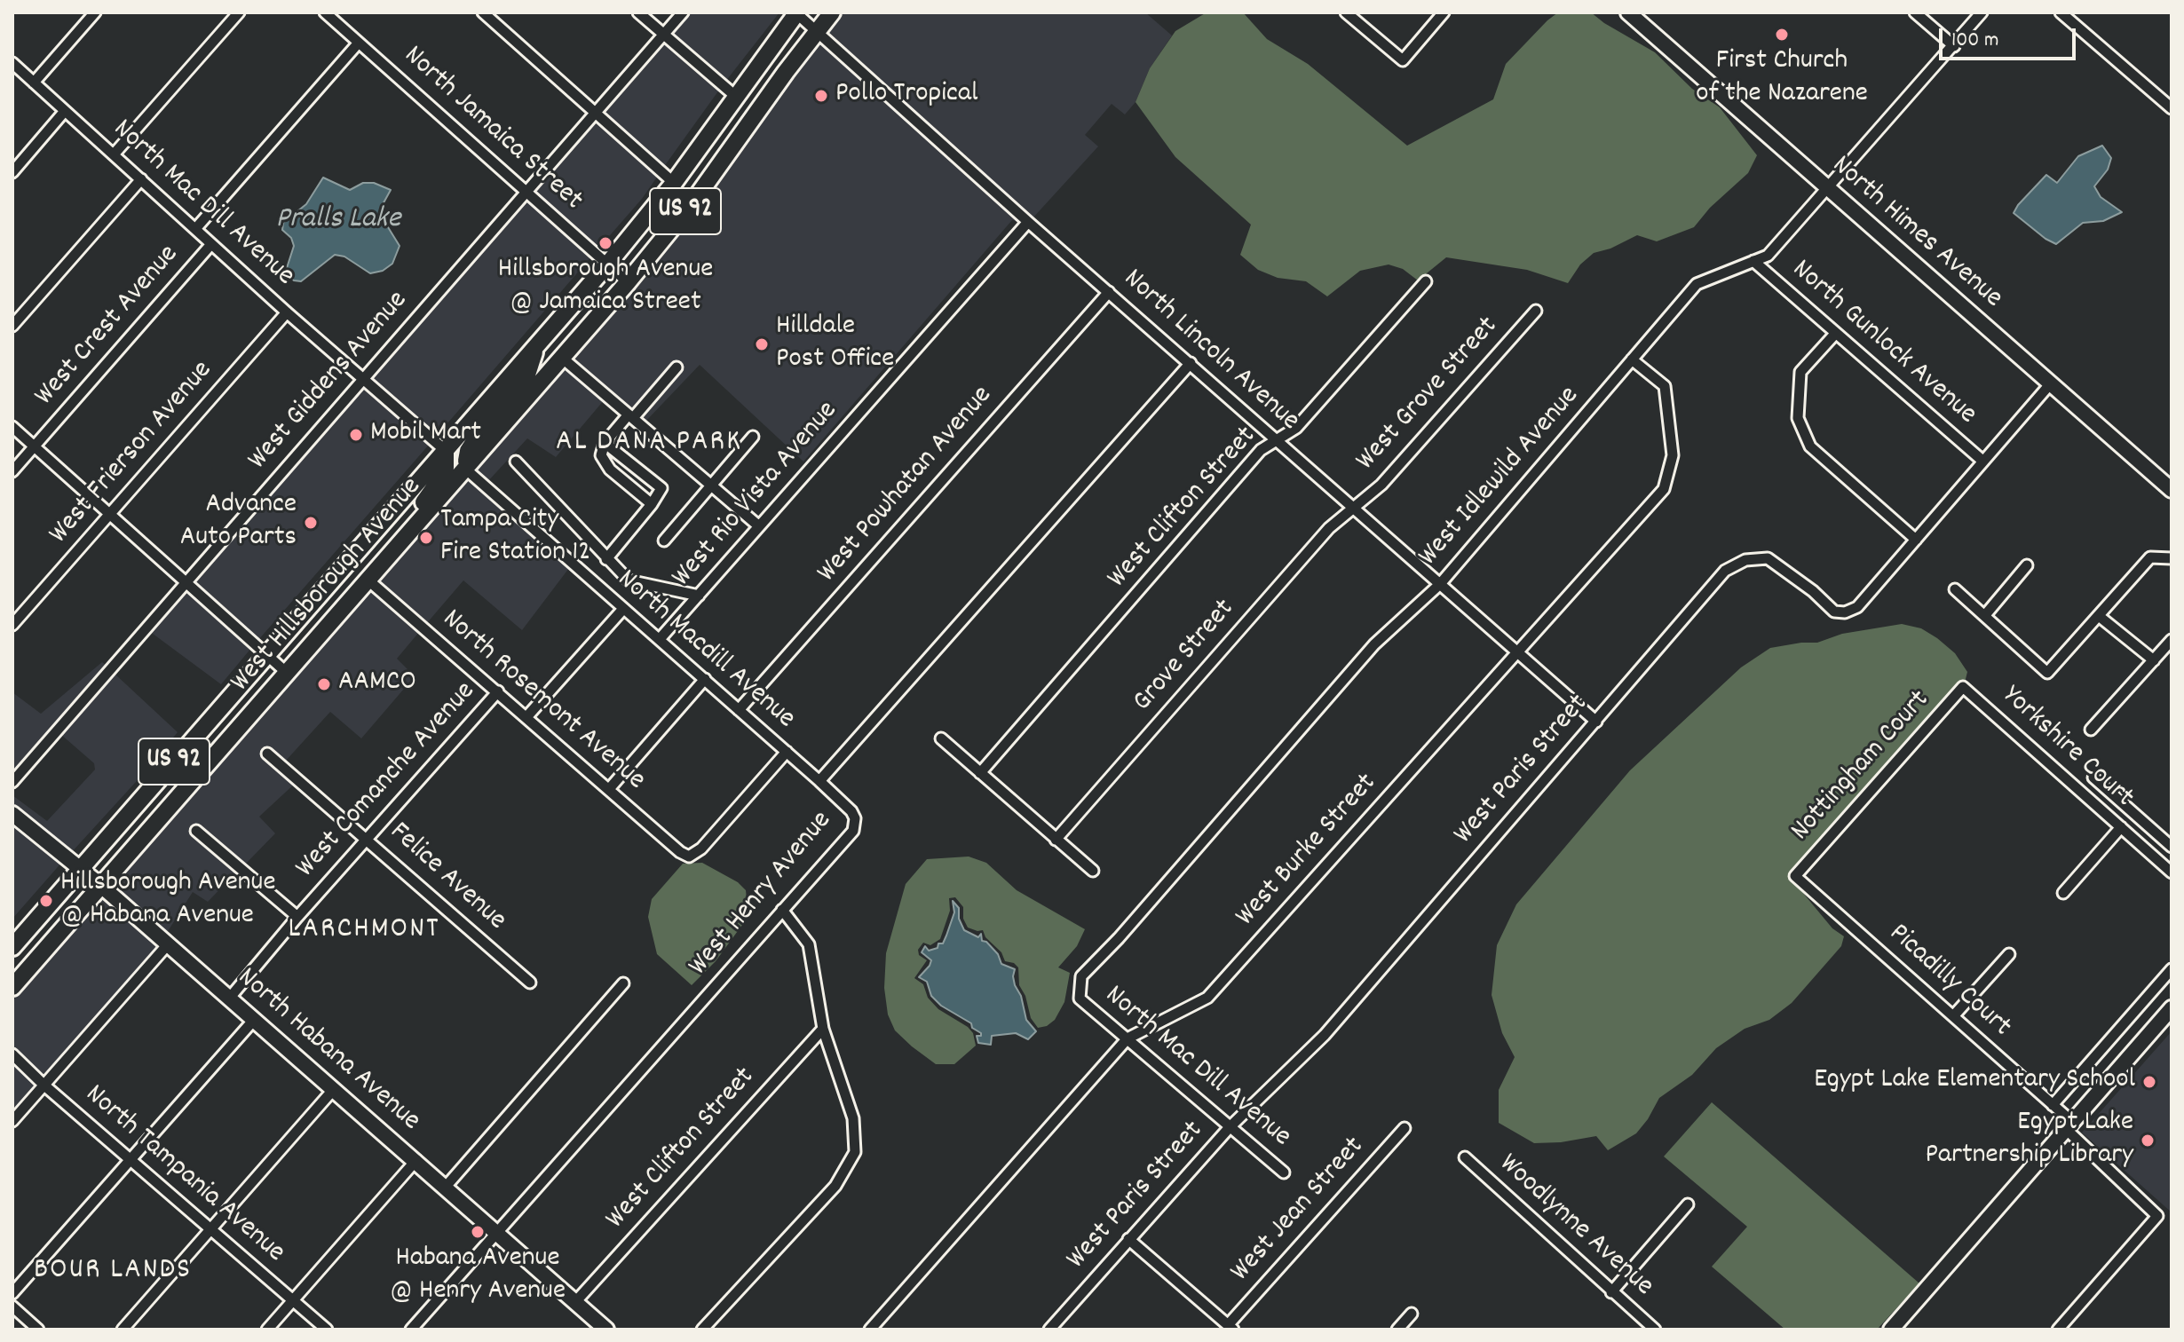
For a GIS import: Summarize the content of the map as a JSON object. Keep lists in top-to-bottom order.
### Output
{
  "streets": {
    "main road": ["US 92", "West Hillsborough Avenue"],
    "street": [
      "North Jamaica Street",
      "North Mac Dill Avenue",
      "North Himes Avenue",
      "West Crest Avenue",
      "North Gunlock Avenue",
      "North Lincoln Avenue",
      "West Giddens Avenue",
      "West Grove Street",
      "West Frierson Avenue",
      "West Idlewild Avenue",
      "West Powhatan Avenue",
      "West Rio Vista Avenue",
      "West Clifton Street",
      "North Macdill Avenue",
      "Grove Street",
      "North Rosemont Avenue",
      "Yorkshire Court",
      "Nottingham Court",
      "West Paris Street",
      "West Comanche Avenue",
      "West Burke Street",
      "Felice Avenue",
      "West Henry Avenue",
      "Picadilly Court",
      "North Habana Avenue",
      "North Tampania Avenue",
      "West Jean Street",
      "Woodlynne Avenue"
    ]
  },
  "crossings": [
    ["North Jamaica Street", "West Crest Avenue"],
    ["North Jamaica Street", "West Giddens Avenue"],
    ["North Jamaica Street", "West Hillsborough Avenue"],
    ["North Mac Dill Avenue", "West Crest Avenue"],
    ["North Mac Dill Avenue", "West Giddens Avenue"],
    ["North Mac Dill Avenue", "West Frierson Avenue"],
    ["North Mac Dill Avenue", "West Idlewild Avenue"],
    ["North Mac Dill Avenue", "West Paris Street"],
    ["North Mac Dill Avenue", "West Burke Street"],
    ["North Himes Avenue", "West Idlewild Avenue"],
    ["North Himes Avenue", "West Paris Street"],
    ["North Gunlock Avenue", "West Idlewild Avenue"],
    ["North Gunlock Avenue", "West Paris Street"],
    ["North Lincoln Avenue", "West Grove Street"],
    ["North Lincoln Avenue", "West Idlewild Avenue"],
    ["North Lincoln Avenue", "West Powhatan Avenue"],
    ["North Lincoln Avenue", "West Rio Vista Avenue"],
    ["North Lincoln Avenue", "West Clifton Street"],
    ["North Lincoln Avenue", "West Hillsborough Avenue"],
    ["North Lincoln Avenue", "Grove Street"],
    ["North Lincoln Avenue", "West Paris Street"],
    ["North Lincoln Avenue", "West Burke Street"],
    ["North Lincoln Avenue", "West Henry Avenue"],
    ["West Grove Street", "Grove Street"],
    ["West Idlewild Avenue", "West Burke Street"],
    ["West Powhatan Avenue", "North Macdill Avenue"],
    ["West Rio Vista Avenue", "North Macdill Avenue"],
    ["West Clifton Street", "North Habana Avenue"],
    ["West Hillsborough Avenue", "North Macdill Avenue"],
    ["West Hillsborough Avenue", "North Rosemont Avenue"],
    ["West Hillsborough Avenue", "North Habana Avenue"],
    ["North Macdill Avenue", "North Rosemont Avenue"],
    ["North Macdill Avenue", "West Henry Avenue"],
    ["North Rosemont Avenue", "West Comanche Avenue"],
    ["Yorkshire Court", "Nottingham Court"],
    ["Nottingham Court", "Picadilly Court"],
    ["West Comanche Avenue", "Felice Avenue"],
    ["West Comanche Avenue", "North Habana Avenue"],
    ["West Henry Avenue", "North Habana Avenue"]
  ],
  "districts": ["AL DANA PARK", "LARCHMONT", "BOUR LANDS"],
  "water": ["Pralls Lake"],
  "places": [
    "First Church of the Nazarene",
    "Pollo Tropical",
    "Hillsborough Avenue @ Jamaica Street",
    "Hilldale Post Office",
    "Mobil Mart",
    "Advance Auto Parts",
    "Tampa City Fire Station 12",
    "AAMCO",
    "Hillsborough Avenue @ Habana Avenue",
    "Egypt Lake Elementary School",
    "Egypt Lake Partnership Library",
    "Habana Avenue @ Henry Avenue"
  ],
  "scale_bar": "100 m"
}
